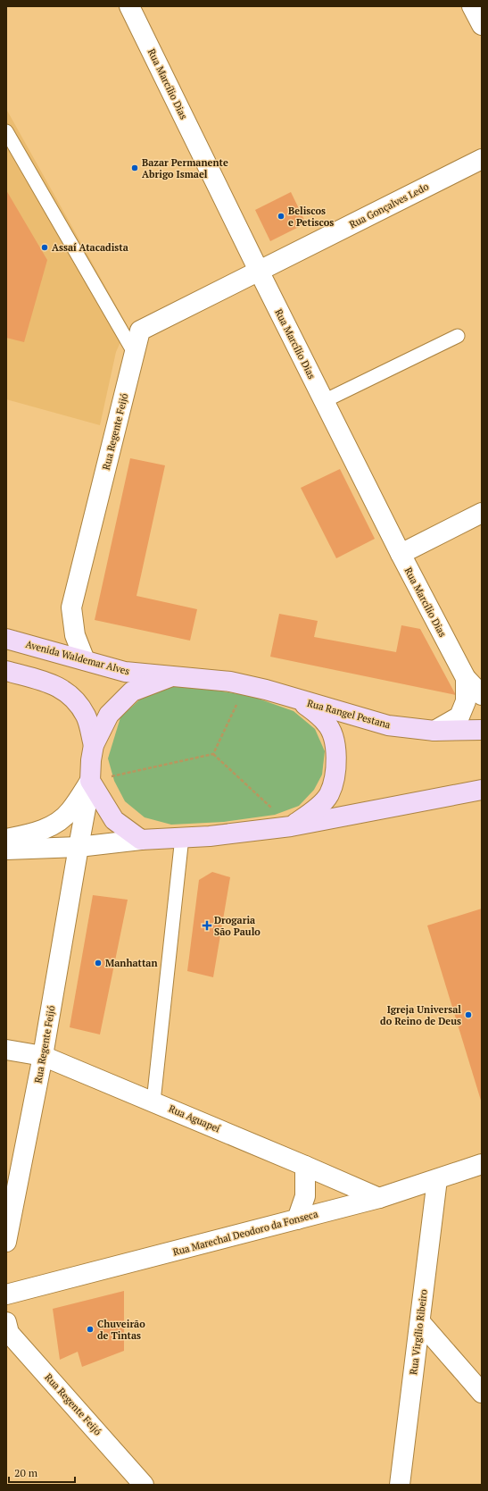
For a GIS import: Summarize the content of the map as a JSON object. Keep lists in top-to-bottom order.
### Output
{
  "streets": {
    "main road": ["Avenida Waldemar Alves", "Rua Rangel Pestana"],
    "street": [
      "Rua Marcílio Dias",
      "Rua Gonçalves Ledo",
      "Rua Regente Feijó",
      "Rua Aguapeí",
      "Rua Marechal Deodoro da Fonseca",
      "Rua Virgílio Ribeiro"
    ]
  },
  "crossings": [
    ["Rua Marcílio Dias", "Rua Gonçalves Ledo"],
    ["Rua Marcílio Dias", "Rua Regente Feijó"],
    ["Rua Marcílio Dias", "Rua Rangel Pestana"],
    ["Rua Gonçalves Ledo", "Rua Regente Feijó"],
    ["Rua Regente Feijó", "Avenida Waldemar Alves"],
    ["Rua Regente Feijó", "Rua Aguapeí"],
    ["Avenida Waldemar Alves", "Rua Rangel Pestana"],
    ["Rua Aguapeí", "Rua Marechal Deodoro da Fonseca"],
    ["Rua Marechal Deodoro da Fonseca", "Rua Virgílio Ribeiro"]
  ],
  "places": {
    "other": [
      "Bazar Permanente Abrigo Ismael",
      "Beliscos e Petiscos",
      "Assaí Atacadista",
      "Manhattan",
      "Igreja Universal do Reino de Deus",
      "Chuveirão de Tintas"
    ],
    "health": ["Drogaria São Paulo"]
  },
  "scale_bar": "20 m"
}
